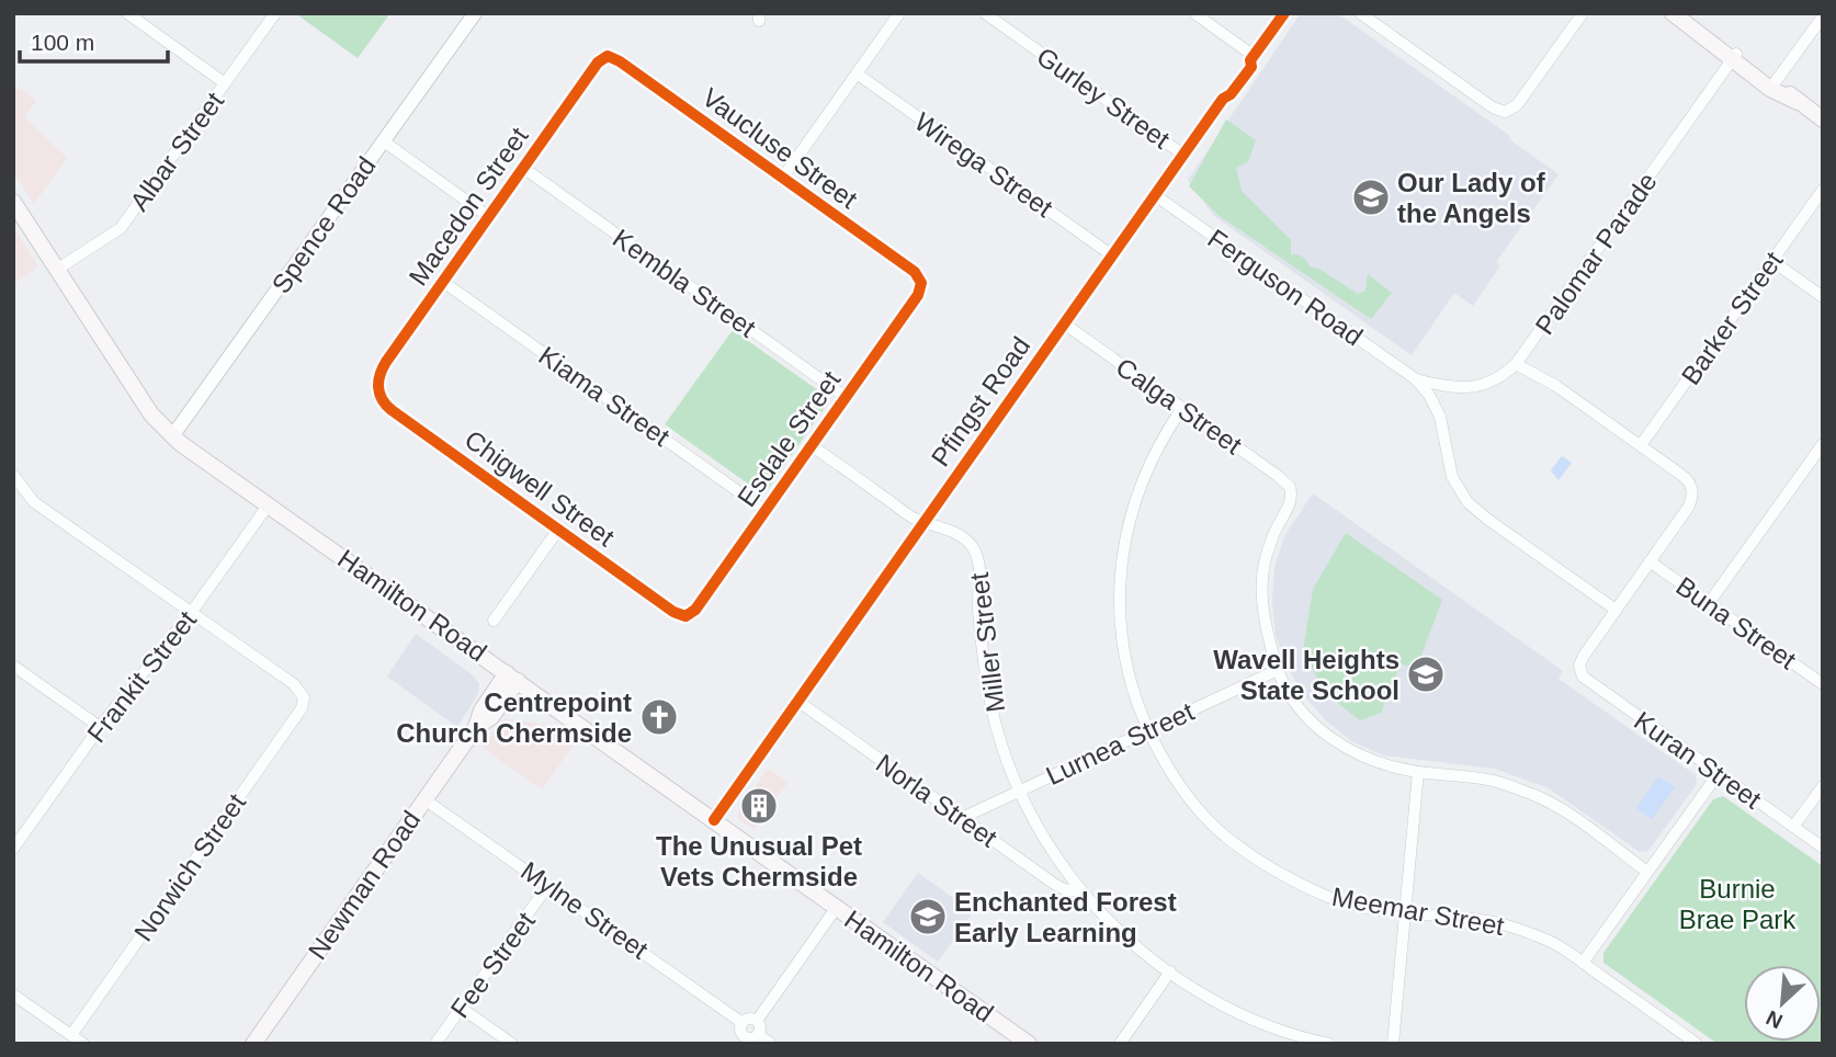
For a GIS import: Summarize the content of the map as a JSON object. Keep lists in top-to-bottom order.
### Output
{
  "streets": {
    "main road": ["Hamilton Road", "Newman Road"],
    "street": [
      "Gurley Street",
      "Vaucluse Street",
      "Albar Street",
      "Wirega Street",
      "Macedon Street",
      "Spence Road",
      "Palomar Parade",
      "Kembla Street",
      "Ferguson Road",
      "Barker Street",
      "Kiama Street",
      "Pfingst Road",
      "Calga Street",
      "Esdale Street",
      "Chigwell Street",
      "Buna Street",
      "Miller Street",
      "Frankit Street",
      "Lurnea Street",
      "Kuran Street",
      "Norla Street",
      "Norwich Street",
      "Mylne Street",
      "Meemar Street",
      "Fee Street"
    ]
  },
  "crossings": [
    ["Gurley Street", "Pfingst Road"],
    ["Vaucluse Street", "Macedon Street"],
    ["Vaucluse Street", "Esdale Street"],
    ["Albar Street", "Hamilton Road"],
    ["Wirega Street", "Pfingst Road"],
    ["Macedon Street", "Kembla Street"],
    ["Macedon Street", "Kiama Street"],
    ["Macedon Street", "Chigwell Street"],
    ["Spence Road", "Hamilton Road"],
    ["Palomar Parade", "Ferguson Road"],
    ["Kembla Street", "Esdale Street"],
    ["Ferguson Road", "Pfingst Road"],
    ["Kiama Street", "Esdale Street"],
    ["Pfingst Road", "Calga Street"],
    ["Pfingst Road", "Hamilton Road"],
    ["Pfingst Road", "Miller Street"],
    ["Pfingst Road", "Norla Street"],
    ["Calga Street", "Lurnea Street"],
    ["Calga Street", "Meemar Street"],
    ["Esdale Street", "Chigwell Street"],
    ["Esdale Street", "Miller Street"],
    ["Hamilton Road", "Frankit Street"],
    ["Hamilton Road", "Newman Road"],
    ["Miller Street", "Lurnea Street"],
    ["Miller Street", "Norla Street"],
    ["Frankit Street", "Norwich Street"],
    ["Lurnea Street", "Norla Street"],
    ["Lurnea Street", "Meemar Street"],
    ["Newman Road", "Mylne Street"],
    ["Mylne Street", "Fee Street"]
  ],
  "parks": ["Burnie Brae Park"],
  "places": {
    "school or university": ["Our Lady of the Angels", "Wavell Heights State School", "Enchanted Forest Early Learning"],
    "church": ["Centrepoint Church Chermside"],
    "building": ["The Unusual Pet Vets Chermside"]
  },
  "scale_bar": "100 m",
  "north": "bottom left"
}
